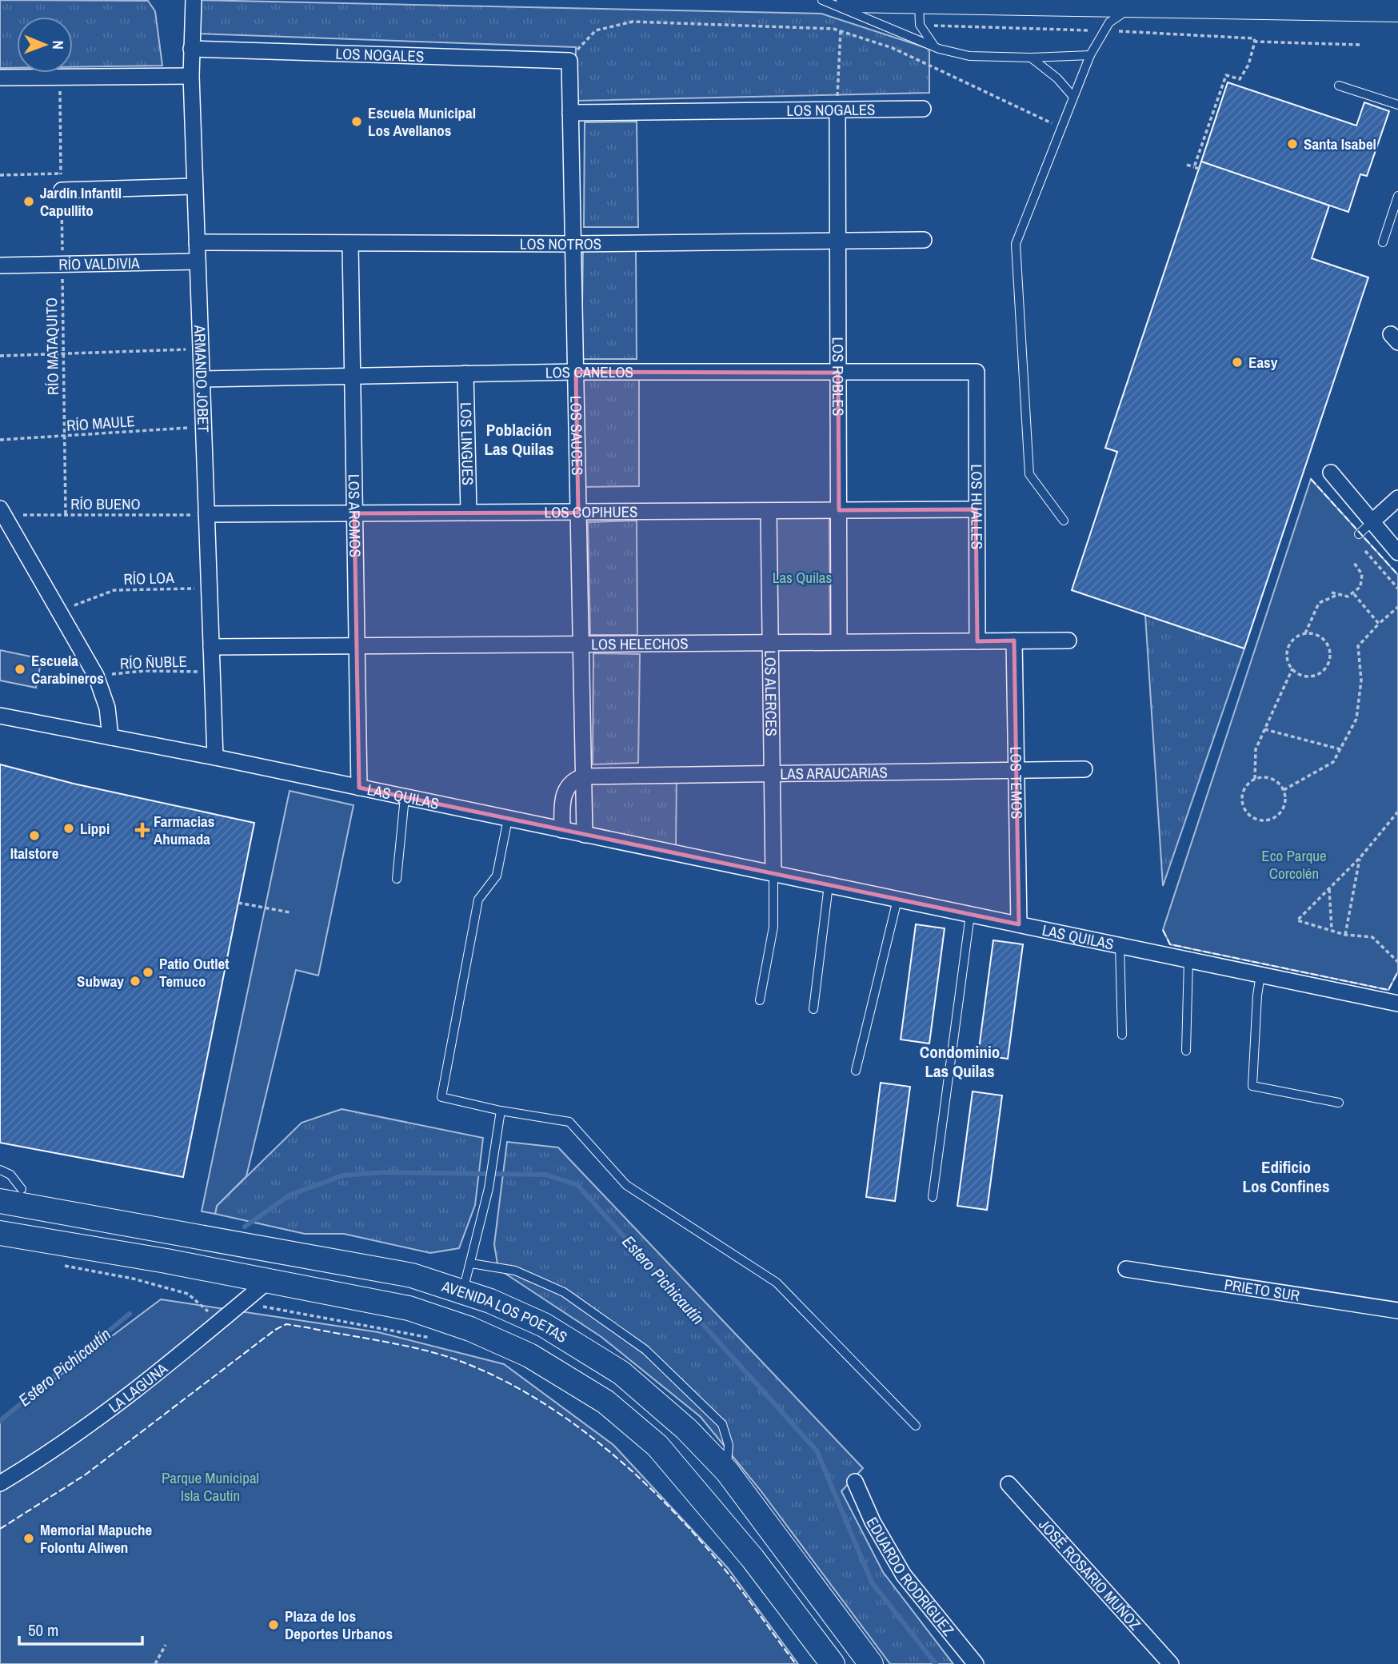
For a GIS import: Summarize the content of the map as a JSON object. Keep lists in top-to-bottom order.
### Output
{
  "streets": {
    "main road": ["AVENIDA LOS POETAS"],
    "street": [
      "LOS NOGALES",
      "LOS NOTROS",
      "RÍO VALDIVIA",
      "LOS CANELOS",
      "LOS ROBLES",
      "ARMANDO JOBET",
      "LOS SAUCES",
      "LOS LINGUES",
      "LOS HUALLES",
      "LOS COPIHUES",
      "LOS AROMOS",
      "LOS HELECHOS",
      "LOS ALERCES",
      "LAS ARAUCARIAS",
      "LOS TEMOS",
      "LAS QUILAS",
      "PRIETO SUR",
      "LA LAGUNA",
      "JOSÉ ROSARIO MUÑOZ",
      "EDUARDO RODRÍGUEZ"
    ],
    "path": [
      "RÍO MATAQUITO",
      "RÍO MAULE",
      "RÍO BUENO",
      "RÍO LOA",
      "RÍO ÑUBLE"
    ]
  },
  "crossings": [
    ["LOS NOGALES", "LOS ROBLES"],
    ["LOS NOGALES", "ARMANDO JOBET"],
    ["LOS NOGALES", "LOS SAUCES"],
    ["LOS NOTROS", "LOS ROBLES"],
    ["LOS NOTROS", "ARMANDO JOBET"],
    ["LOS NOTROS", "LOS SAUCES"],
    ["LOS NOTROS", "LOS AROMOS"],
    ["RÍO VALDIVIA", "RÍO MATAQUITO"],
    ["RÍO VALDIVIA", "ARMANDO JOBET"],
    ["RÍO MATAQUITO", "RÍO MAULE"],
    ["RÍO MATAQUITO", "RÍO BUENO"],
    ["LOS CANELOS", "LOS ROBLES"],
    ["LOS CANELOS", "ARMANDO JOBET"],
    ["LOS CANELOS", "LOS SAUCES"],
    ["LOS CANELOS", "LOS LINGUES"],
    ["LOS CANELOS", "LOS HUALLES"],
    ["LOS CANELOS", "LOS AROMOS"],
    ["LOS ROBLES", "LOS COPIHUES"],
    ["LOS ROBLES", "LOS HELECHOS"],
    ["ARMANDO JOBET", "RÍO MAULE"],
    ["ARMANDO JOBET", "RÍO BUENO"],
    ["ARMANDO JOBET", "LOS COPIHUES"],
    ["ARMANDO JOBET", "RÍO LOA"],
    ["ARMANDO JOBET", "LOS HELECHOS"],
    ["ARMANDO JOBET", "RÍO ÑUBLE"],
    ["ARMANDO JOBET", "LAS QUILAS"],
    ["LOS SAUCES", "LOS COPIHUES"],
    ["LOS SAUCES", "LOS HELECHOS"],
    ["LOS SAUCES", "LAS ARAUCARIAS"],
    ["LOS SAUCES", "LAS QUILAS"],
    ["LOS LINGUES", "LOS COPIHUES"],
    ["RÍO BUENO", "LOS COPIHUES"],
    ["LOS HUALLES", "LOS COPIHUES"],
    ["LOS HUALLES", "LOS HELECHOS"],
    ["LOS COPIHUES", "LOS AROMOS"],
    ["LOS COPIHUES", "LOS ALERCES"],
    ["LOS AROMOS", "LOS HELECHOS"],
    ["LOS AROMOS", "LAS QUILAS"],
    ["LOS HELECHOS", "LOS ALERCES"],
    ["LOS HELECHOS", "LOS TEMOS"],
    ["LOS ALERCES", "LAS ARAUCARIAS"],
    ["LOS ALERCES", "LAS QUILAS"],
    ["LAS ARAUCARIAS", "LOS TEMOS"],
    ["LOS TEMOS", "LAS QUILAS"],
    ["AVENIDA LOS POETAS", "LA LAGUNA"]
  ],
  "districts": ["Población Las Quilas", "Condominio Las Quilas", "Edificio Los Confines"],
  "water": ["Estero Pichicautín"],
  "parks": ["Las Quilas", "Eco Parque Corcolén", "Parque Municipal Isla Cautín"],
  "places": {
    "other": [
      "Escuela Municipal Los Avellanos",
      "Santa Isabel",
      "Jardin Infantil Capullito",
      "Easy",
      "Escuela Carabineros",
      "Lippi",
      "Italstore",
      "Patio Outlet Temuco",
      "Subway",
      "Memorial Mapuche Folontu Aliwen",
      "Plaza de los Deportes Urbanos"
    ],
    "health": ["Farmacias Ahumada"]
  },
  "scale_bar": "50 m",
  "north": "right"
}
